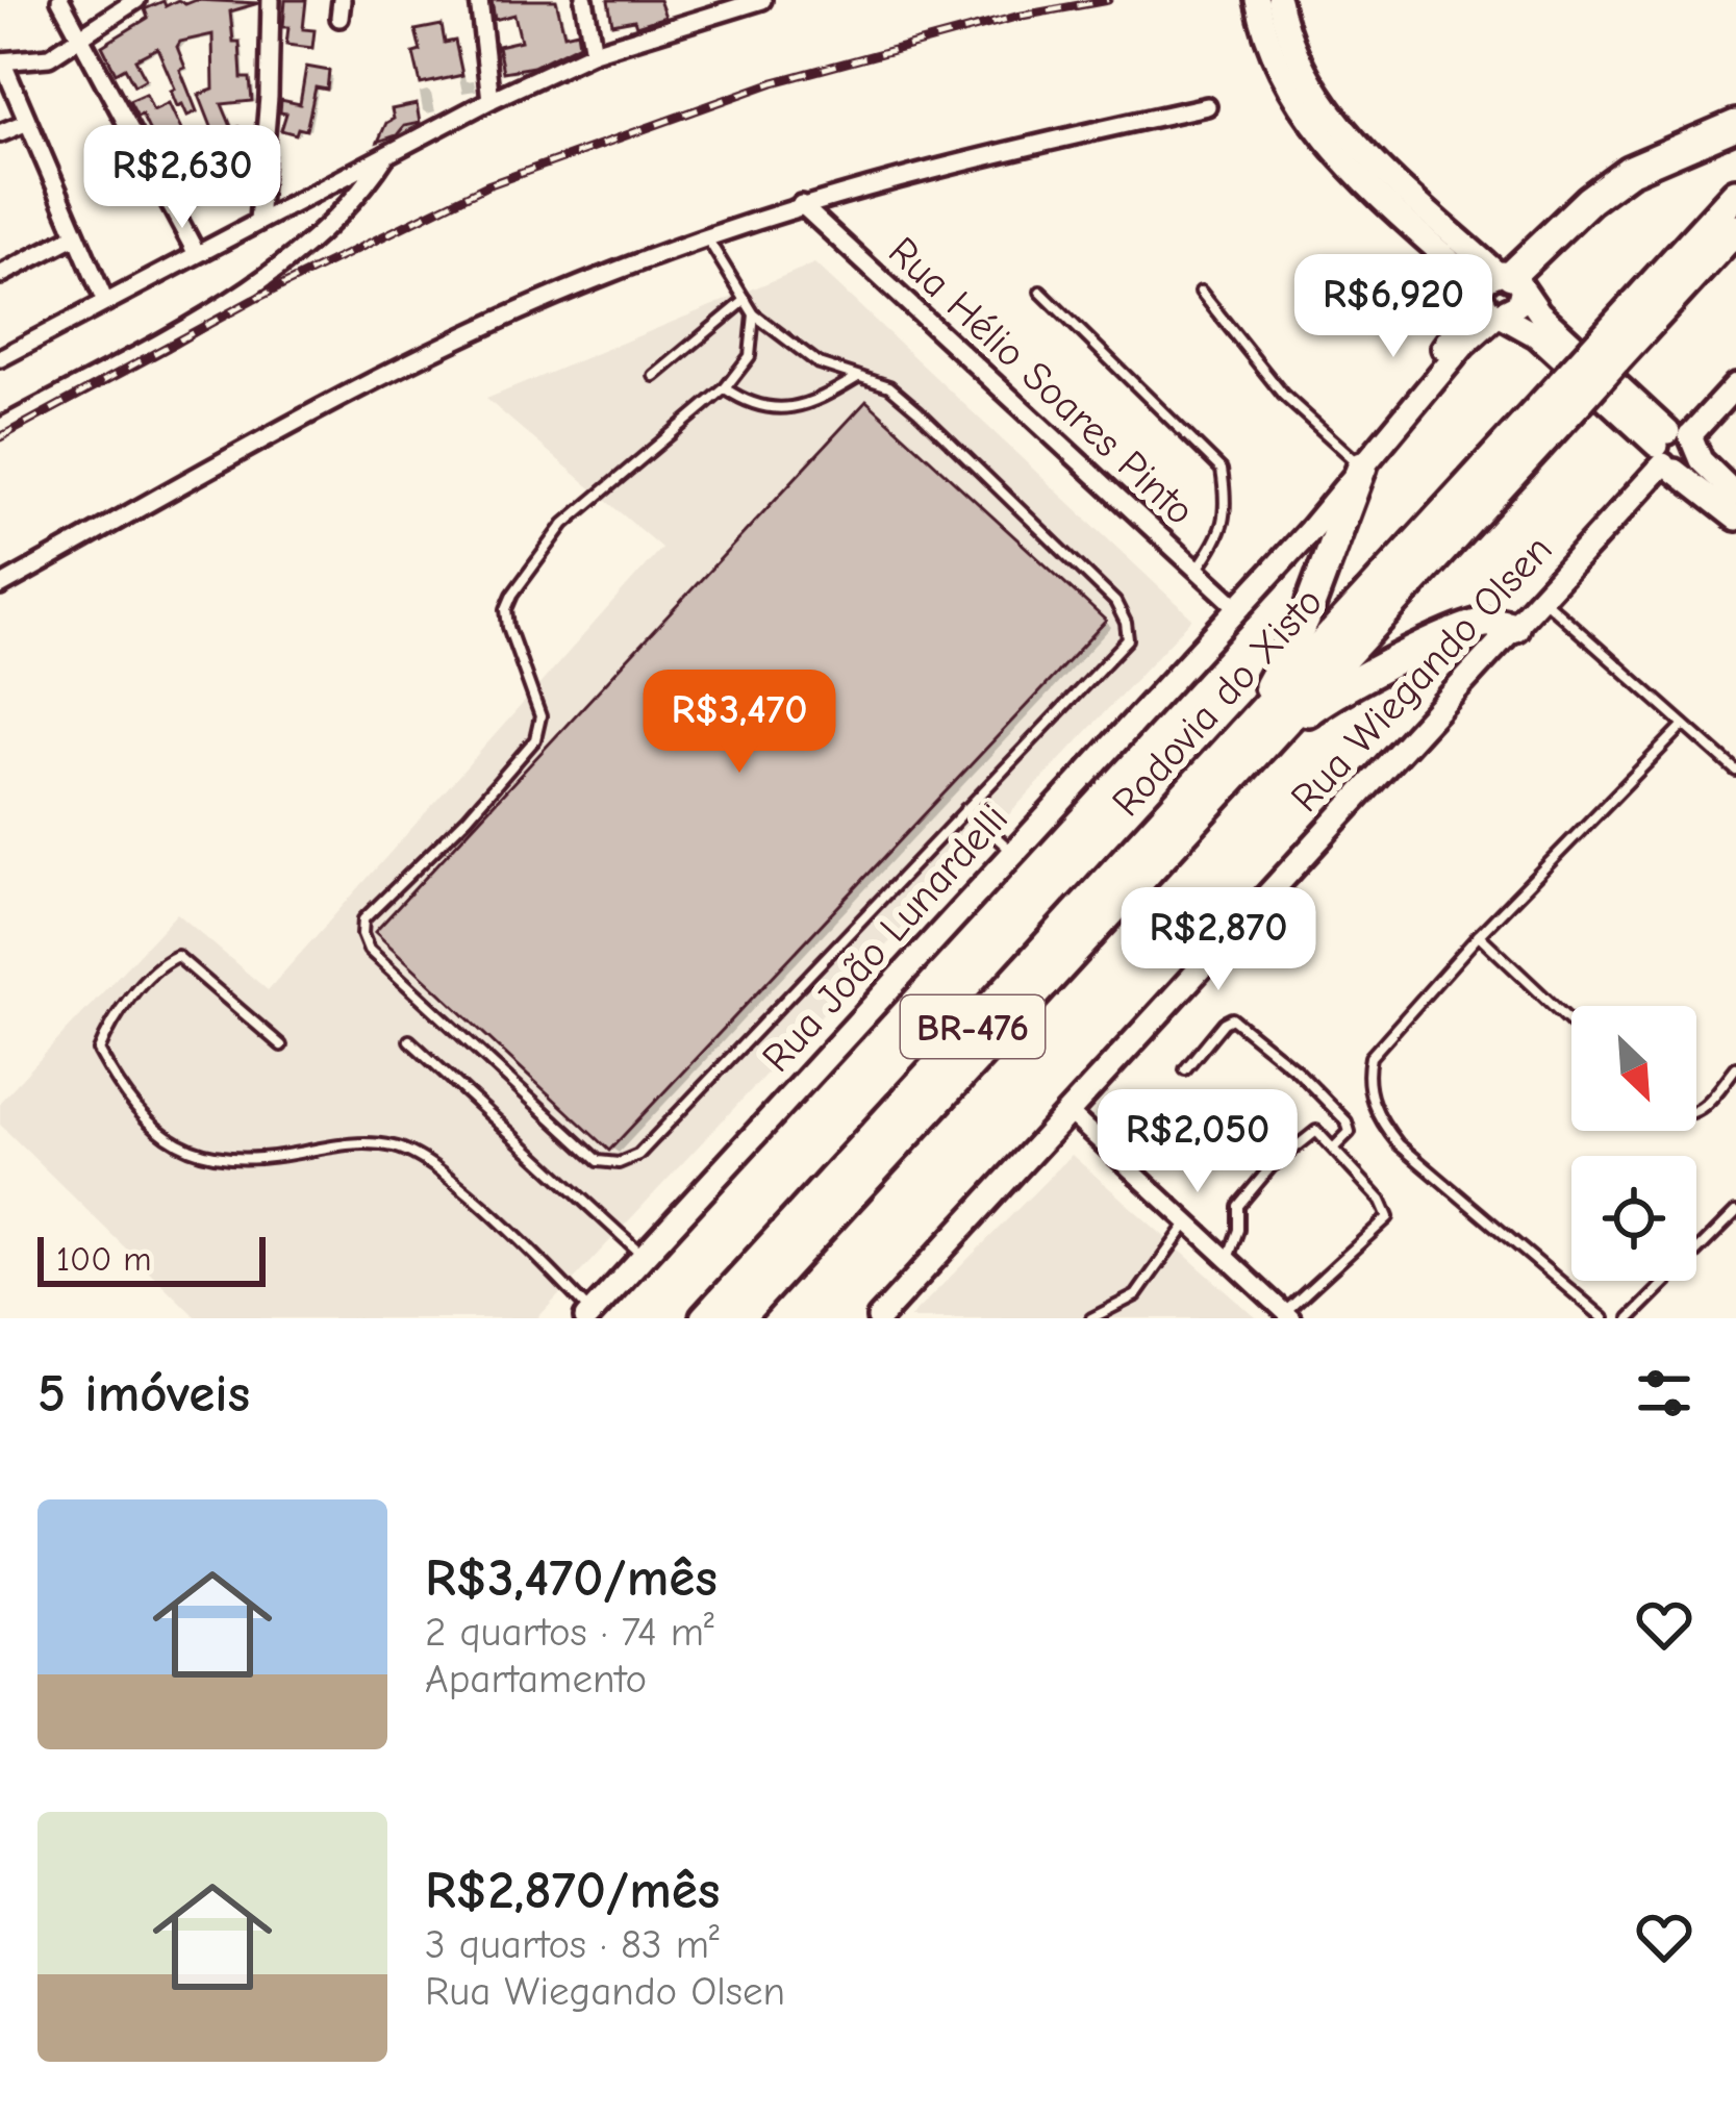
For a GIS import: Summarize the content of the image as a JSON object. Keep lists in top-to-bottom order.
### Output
{
  "streets": {
    "highway": ["Rodovia do Xisto", "BR-476"],
    "main road": ["Rua Wiegando Olsen", "Rua João Lunardelli"],
    "street": ["Rua Hélio Soares Pinto"]
  },
  "crossings": [
    ["Rua Hélio Soares Pinto", "Rua João Lunardelli"]
  ],
  "scale_bar": "100 m",
  "north": "bottom right",
  "page": {
    "price": [
      "R$2,630",
      "R$6,920",
      "R$3,470",
      "R$2,870",
      "R$2,050"
    ],
    "scale": "100 m",
    "heading": "5 imóveis",
    "list": [
      {
        "name": "R$3,470/mês",
        "note": "2 quartos · 74 m² · Apartamento"
      },
      {
        "name": "R$2,870/mês",
        "note": "3 quartos · 83 m² · Rua Wiegando Olsen"
      }
    ]
  }
}
